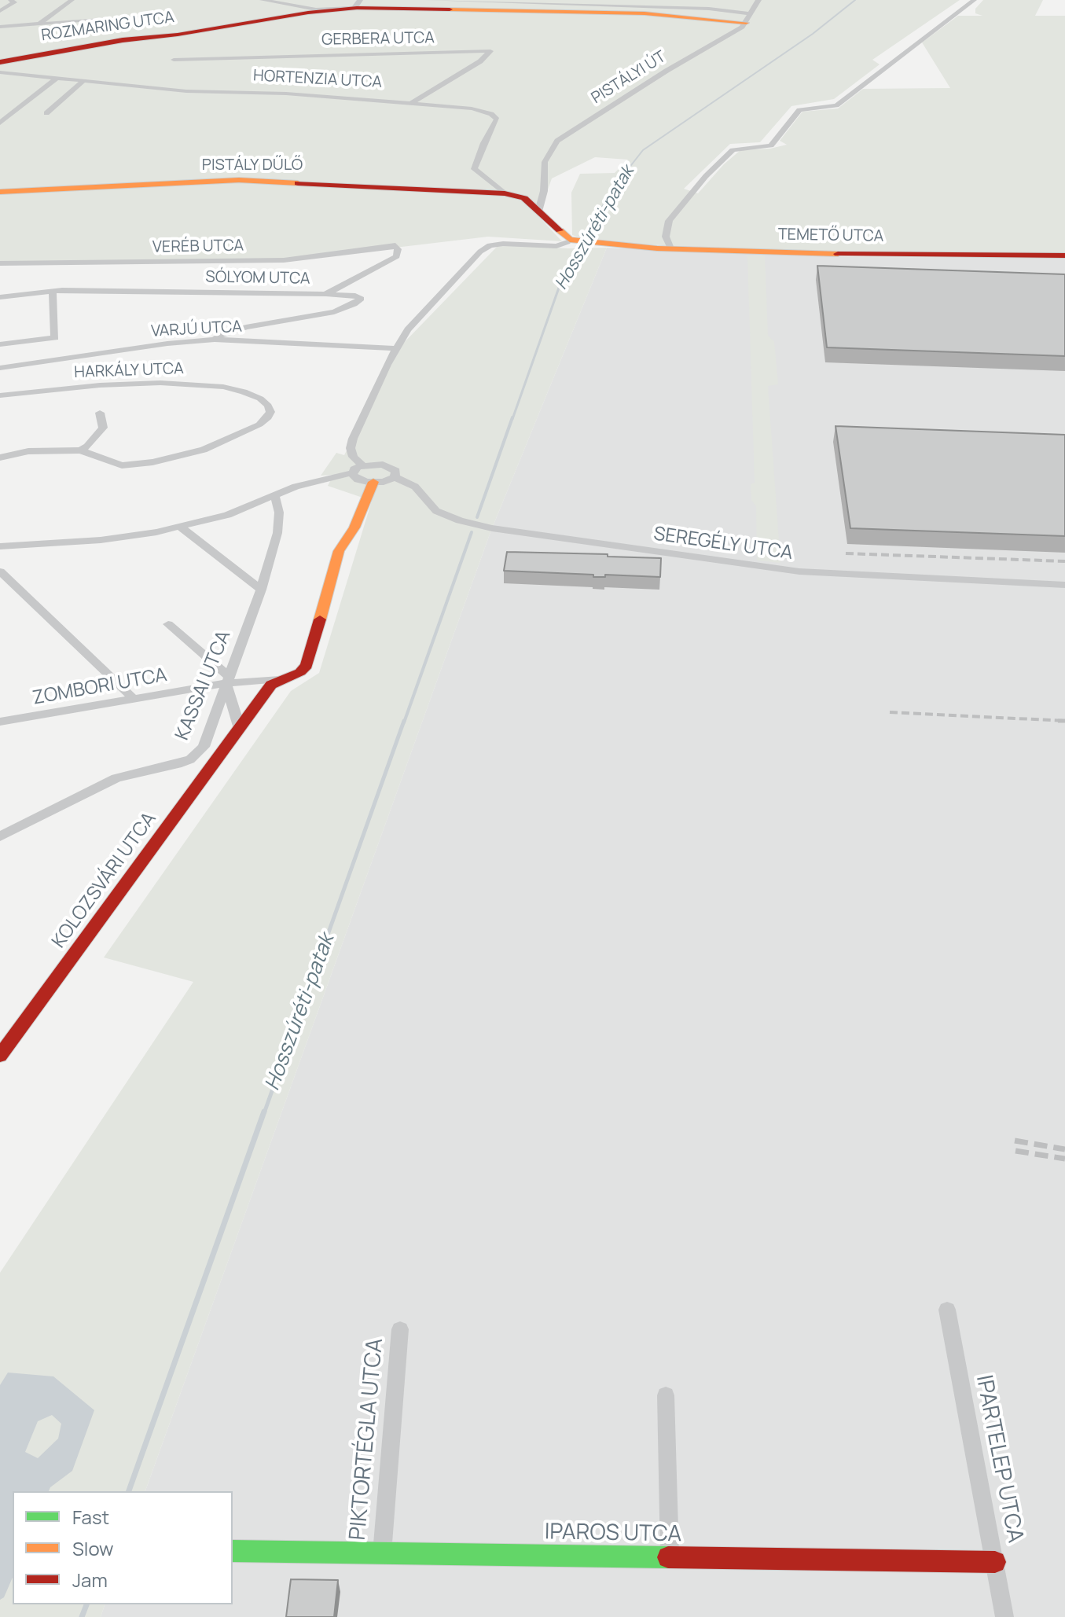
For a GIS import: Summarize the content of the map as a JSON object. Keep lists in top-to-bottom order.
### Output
{
  "streets": {
    "street": [
      "ROZMARING UTCA",
      "GERBERA UTCA",
      "PISTÁLYI ÚT",
      "HORTENZIA UTCA",
      "PISTÁLY DŰLŐ",
      "TEMETŐ UTCA",
      "VERÉB UTCA",
      "SÓLYOM UTCA",
      "VARJÚ UTCA",
      "HARKÁLY UTCA",
      "SEREGÉLY UTCA",
      "KASSAI UTCA",
      "ZOMBORI UTCA",
      "KOLOZSVÁRI UTCA",
      "PIKTORTÉGLA UTCA",
      "IPARTELEP UTCA",
      "IPAROS UTCA"
    ]
  },
  "crossings": [
    ["ROZMARING UTCA", "PISTÁLYI ÚT"],
    ["GERBERA UTCA", "HORTENZIA UTCA"],
    ["PISTÁLYI ÚT", "HORTENZIA UTCA"],
    ["HORTENZIA UTCA", "PISTÁLY DŰLŐ"],
    ["HORTENZIA UTCA", "TEMETŐ UTCA"],
    ["VERÉB UTCA", "SÓLYOM UTCA"],
    ["SÓLYOM UTCA", "VARJÚ UTCA"],
    ["KASSAI UTCA", "ZOMBORI UTCA"],
    ["ZOMBORI UTCA", "KOLOZSVÁRI UTCA"],
    ["PIKTORTÉGLA UTCA", "IPAROS UTCA"],
    ["IPARTELEP UTCA", "IPAROS UTCA"]
  ],
  "water": ["Hosszúréti-patak"],
  "legend": ["Fast", "Slow", "Jam"]
}
